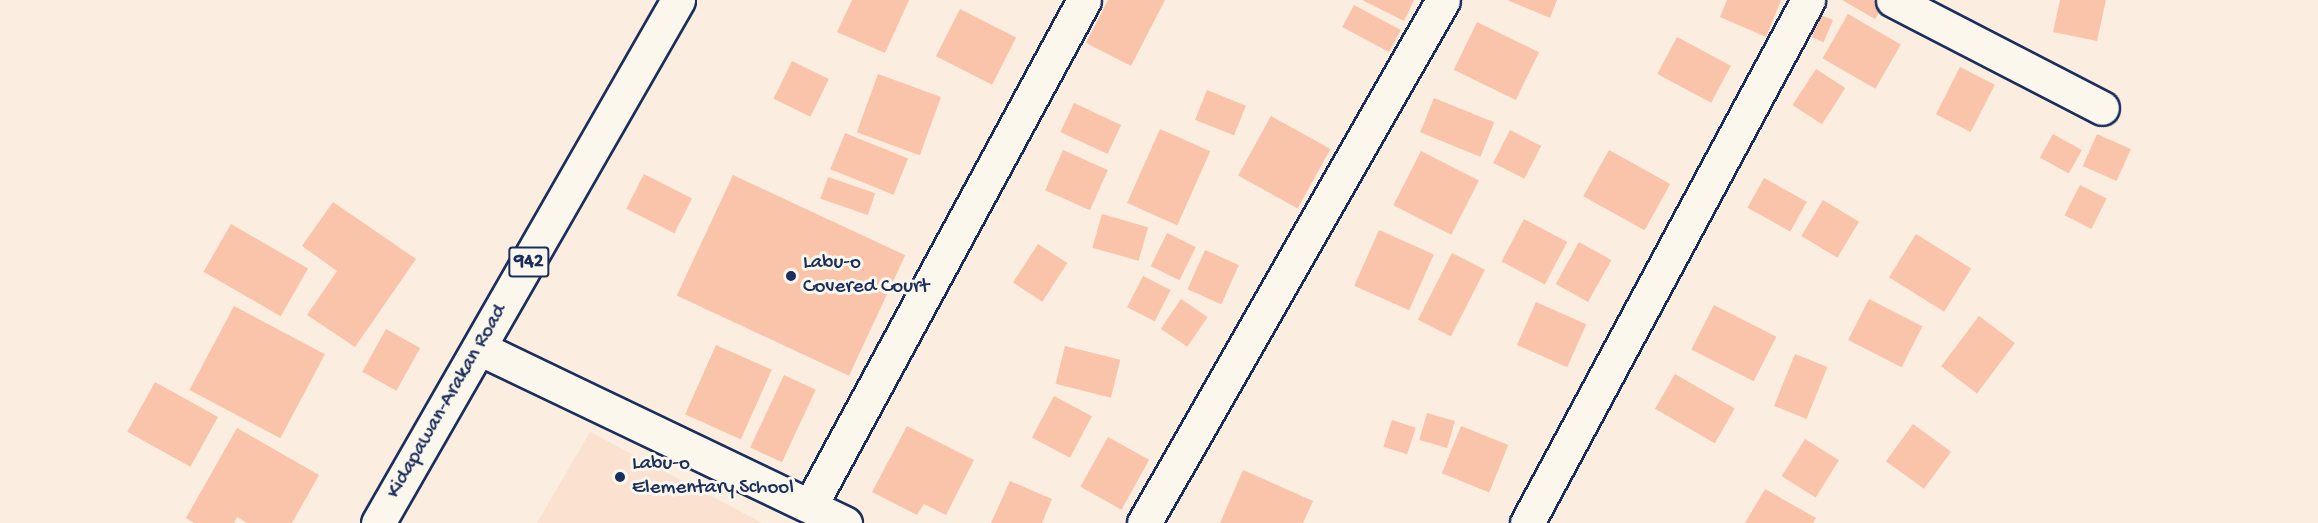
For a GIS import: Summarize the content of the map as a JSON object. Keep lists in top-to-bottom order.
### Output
{
  "streets": {
    "street": ["942", "Kidapawan-Arakan Road"]
  },
  "places": ["Labu-o Covered Court", "Labu-o Elementary School"]
}
